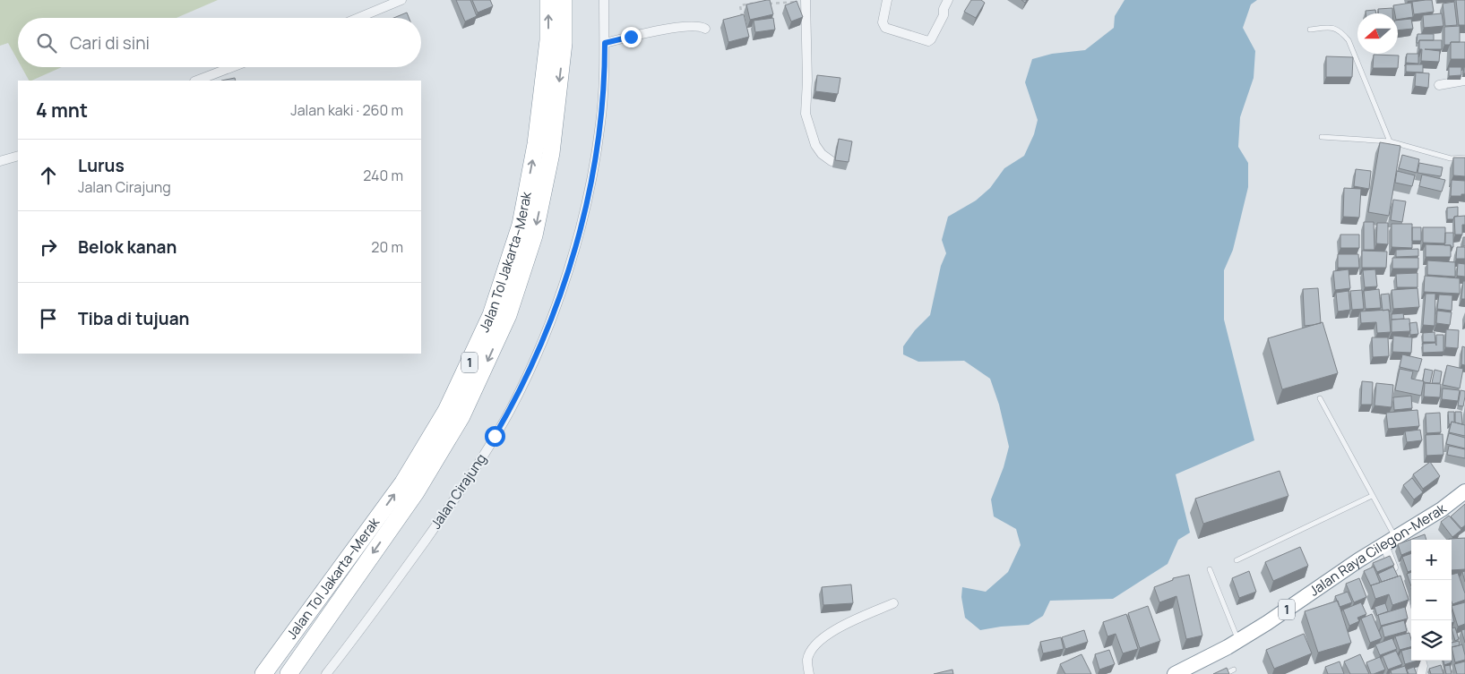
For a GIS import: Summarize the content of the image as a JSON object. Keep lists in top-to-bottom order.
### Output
{
  "streets": {
    "highway": ["Jalan Tol Jakarta–Merak", "1", "Jalan Raya Cilegon-Merak"],
    "street": ["Jalan Cirajung"]
  },
  "north": "left",
  "page": {
    "search": "Cari di sini",
    "heading": ["4 mnt", "Jalan kaki · 260 m"],
    "list": [
      ["Lurus", "Jalan Cirajung", "240 m"],
      ["Belok kanan", "20 m"],
      "Tiba di tujuan"
    ],
    "map_buttons": ["+", "−"]
  }
}
